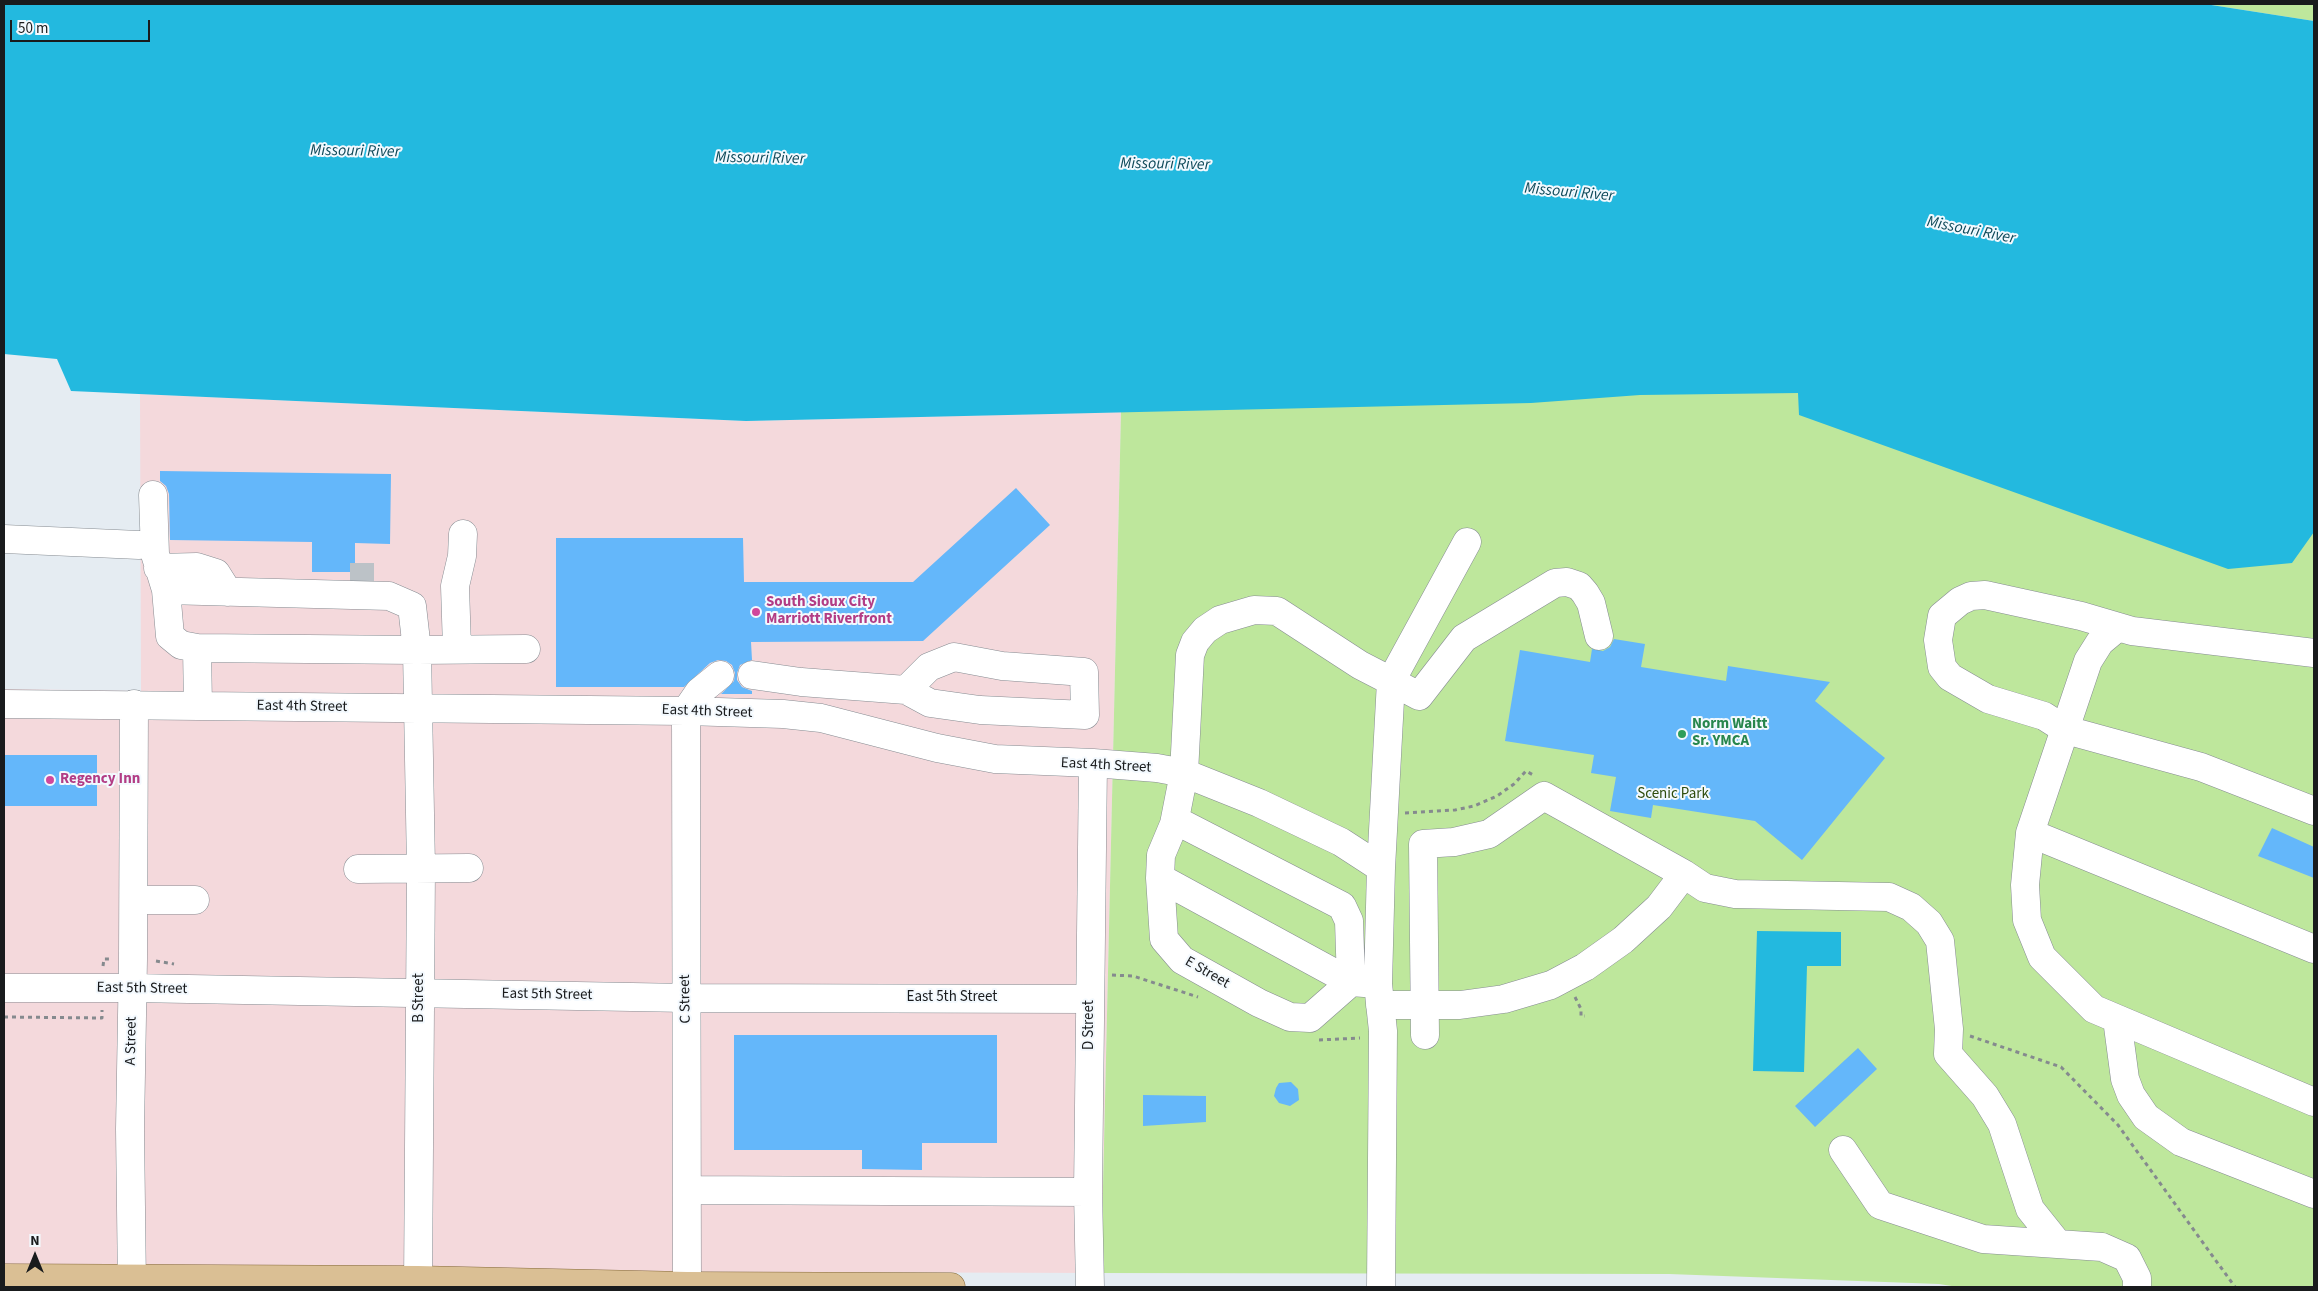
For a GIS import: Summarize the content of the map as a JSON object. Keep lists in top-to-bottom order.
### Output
{
  "streets": {
    "street": [
      "East 4th Street",
      "E Street",
      "East 5th Street",
      "B Street",
      "C Street",
      "D Street",
      "A Street"
    ]
  },
  "crossings": [
    ["East 4th Street", "E Street"],
    ["East 4th Street", "B Street"],
    ["East 4th Street", "C Street"],
    ["East 4th Street", "D Street"],
    ["East 4th Street", "A Street"],
    ["East 5th Street", "B Street"],
    ["East 5th Street", "C Street"],
    ["East 5th Street", "D Street"],
    ["East 5th Street", "A Street"]
  ],
  "water": ["Missouri River"],
  "parks": ["Scenic Park"],
  "places": ["South Sioux City Marriott Riverfront", "Norm Waitt Sr. YMCA", "Regency Inn"],
  "scale_bar": "50 m",
  "north": "top"
}
